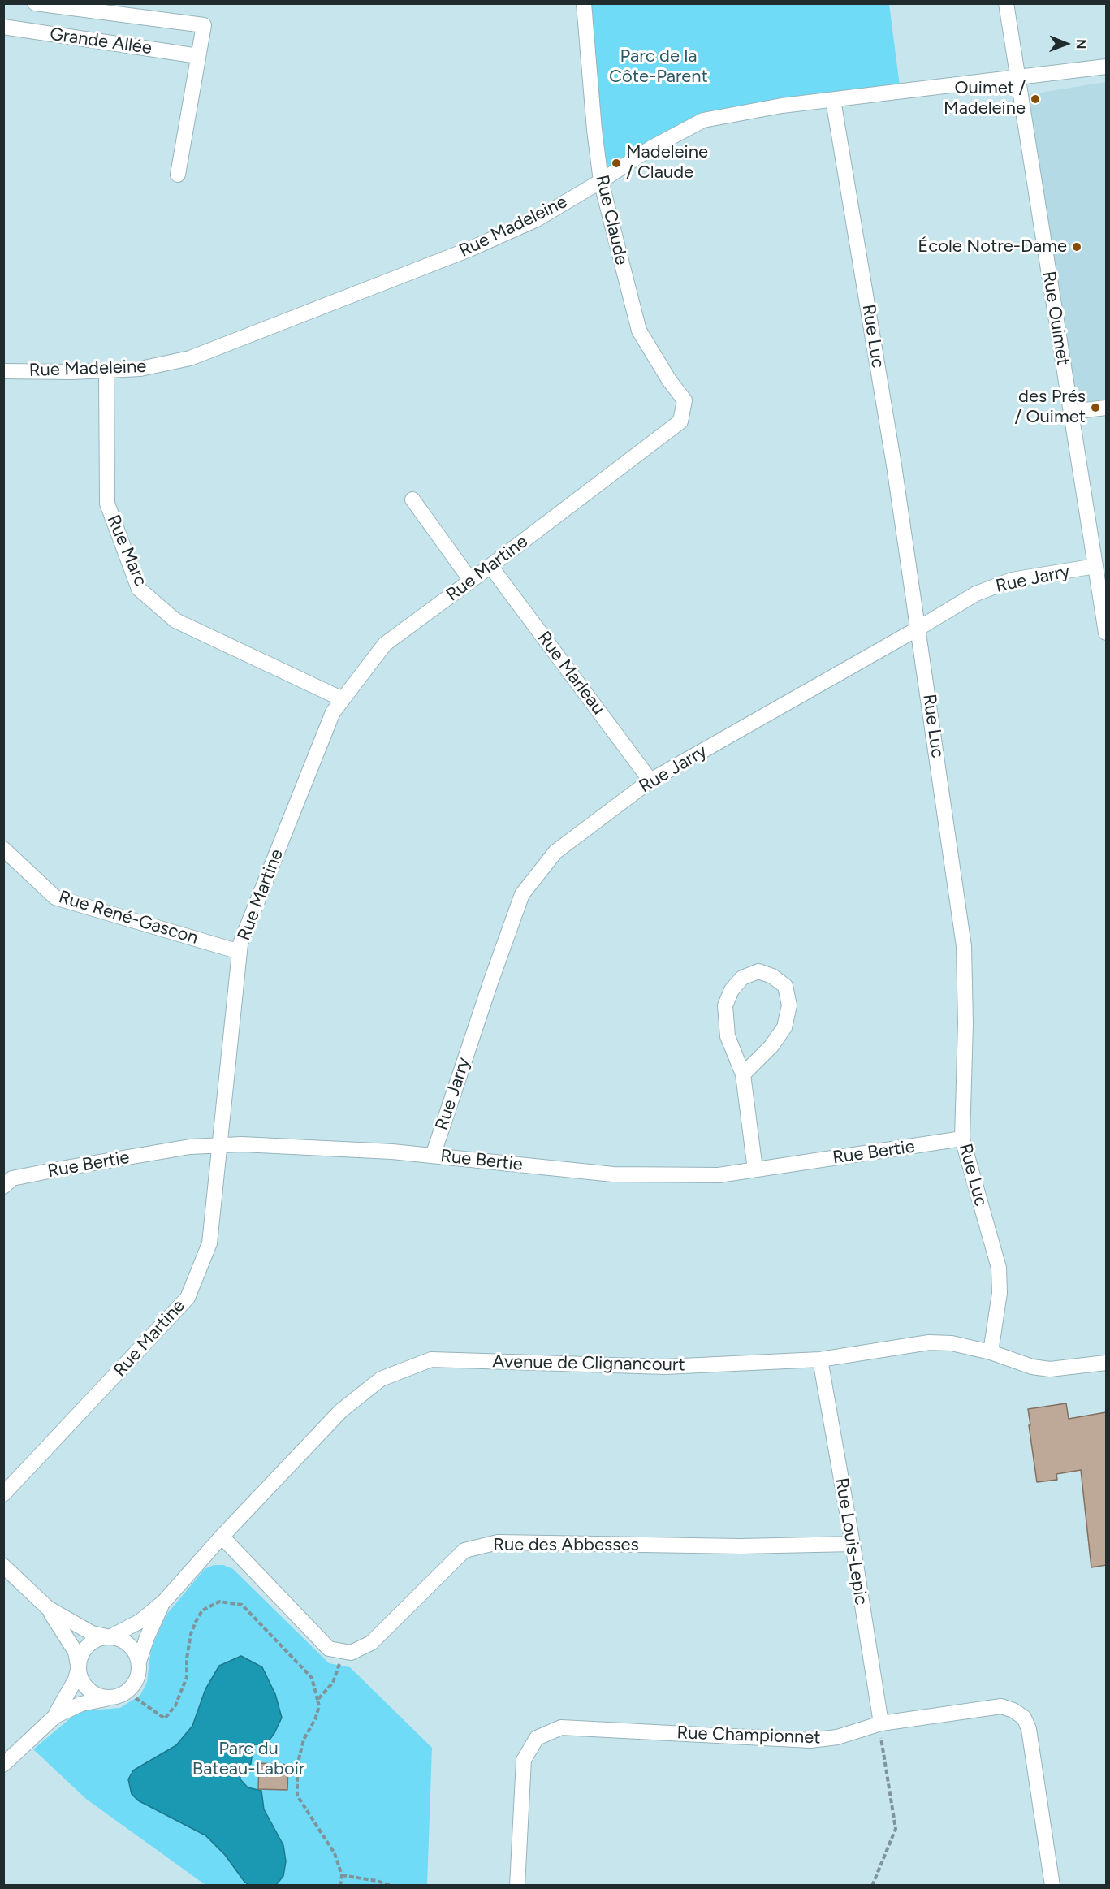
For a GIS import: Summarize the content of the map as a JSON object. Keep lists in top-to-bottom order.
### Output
{
  "streets": {
    "street": [
      "Grande Allée",
      "Rue Claude",
      "Rue Madeleine",
      "Rue Ouimet",
      "Rue Luc",
      "Rue Marc",
      "Rue Martine",
      "Rue Jarry",
      "Rue Marleau",
      "Rue René-Gascon",
      "Rue Bertie",
      "Avenue de Clignancourt",
      "Rue Louis-Lepic",
      "Rue des Abbesses",
      "Rue Championnet"
    ]
  },
  "crossings": [
    ["Rue Claude", "Rue Madeleine"],
    ["Rue Claude", "Rue Martine"],
    ["Rue Madeleine", "Rue Ouimet"],
    ["Rue Madeleine", "Rue Luc"],
    ["Rue Madeleine", "Rue Marc"],
    ["Rue Ouimet", "Rue Jarry"],
    ["Rue Luc", "Rue Jarry"],
    ["Rue Luc", "Rue Bertie"],
    ["Rue Luc", "Avenue de Clignancourt"],
    ["Rue Marc", "Rue Martine"],
    ["Rue Martine", "Rue Marleau"],
    ["Rue Martine", "Rue René-Gascon"],
    ["Rue Martine", "Rue Bertie"],
    ["Rue Jarry", "Rue Marleau"],
    ["Rue Jarry", "Rue Bertie"],
    ["Avenue de Clignancourt", "Rue Louis-Lepic"],
    ["Avenue de Clignancourt", "Rue des Abbesses"],
    ["Rue Louis-Lepic", "Rue des Abbesses"],
    ["Rue Louis-Lepic", "Rue Championnet"]
  ],
  "parks": ["Parc de la Côte-Parent", "Parc du Bateau-Laboir"],
  "places": [
    "Ouimet / Madeleine",
    "Madeleine / Claude",
    "École Notre-Dame",
    "des Prés / Ouimet"
  ],
  "north": "right"
}
